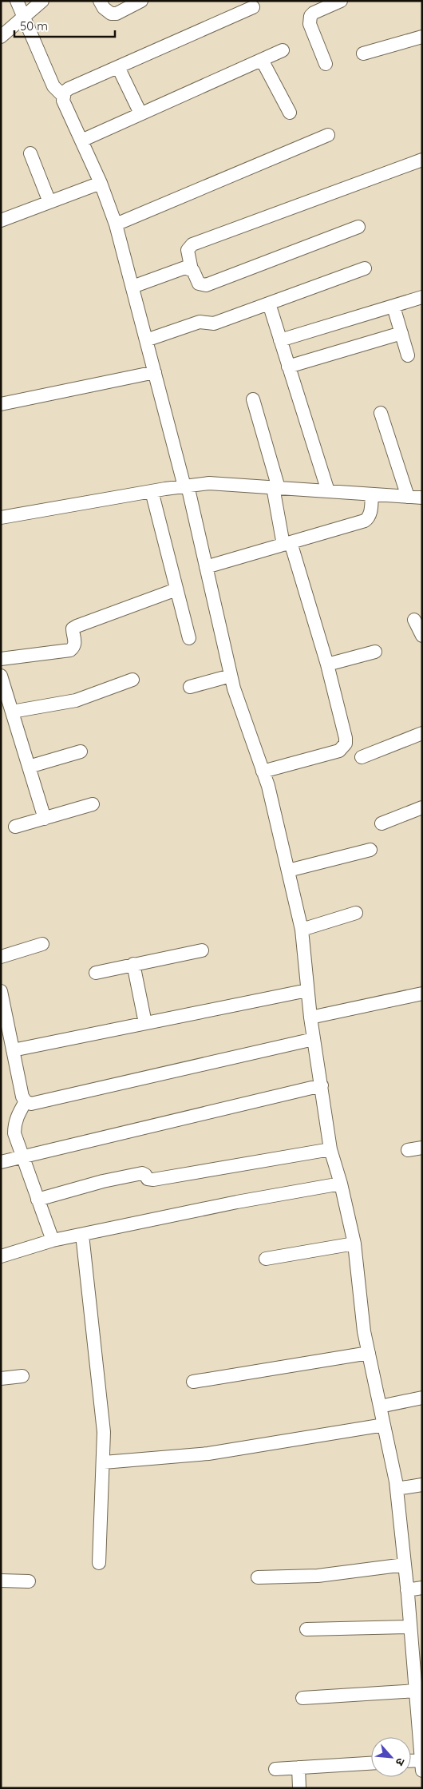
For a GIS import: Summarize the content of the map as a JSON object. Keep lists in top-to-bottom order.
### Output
{
  "scale_bar": "50 m",
  "north": "bottom right"
}
